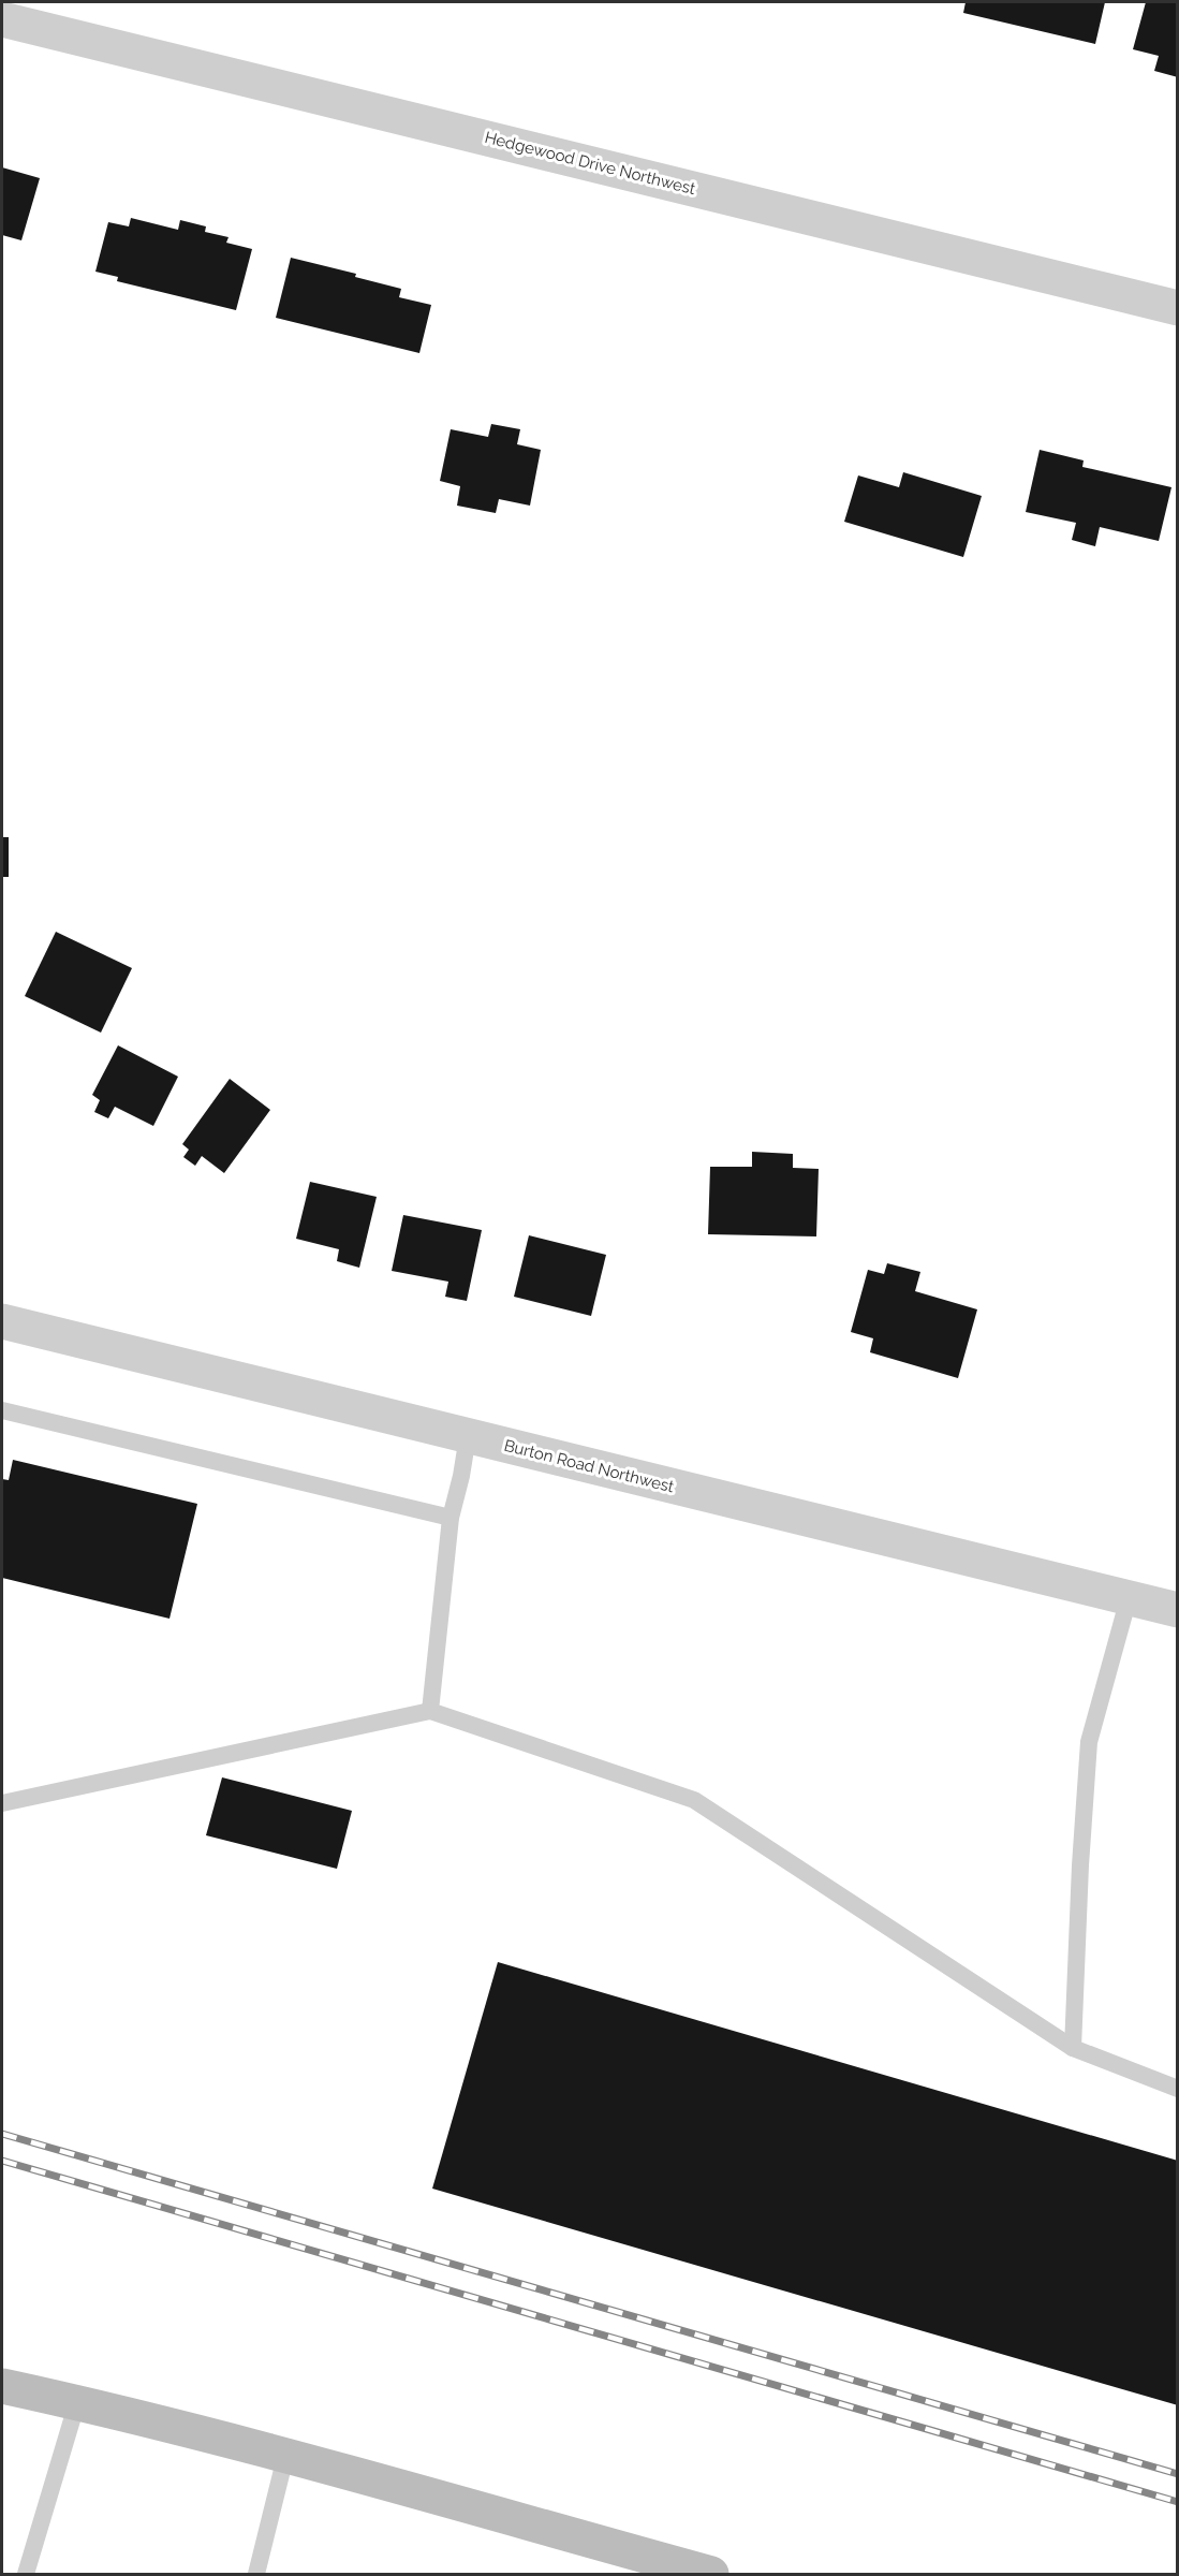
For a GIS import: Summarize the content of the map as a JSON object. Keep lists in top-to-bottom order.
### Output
{
  "streets": {
    "street": ["Hedgewood Drive Northwest", "Burton Road Northwest"]
  }
}
